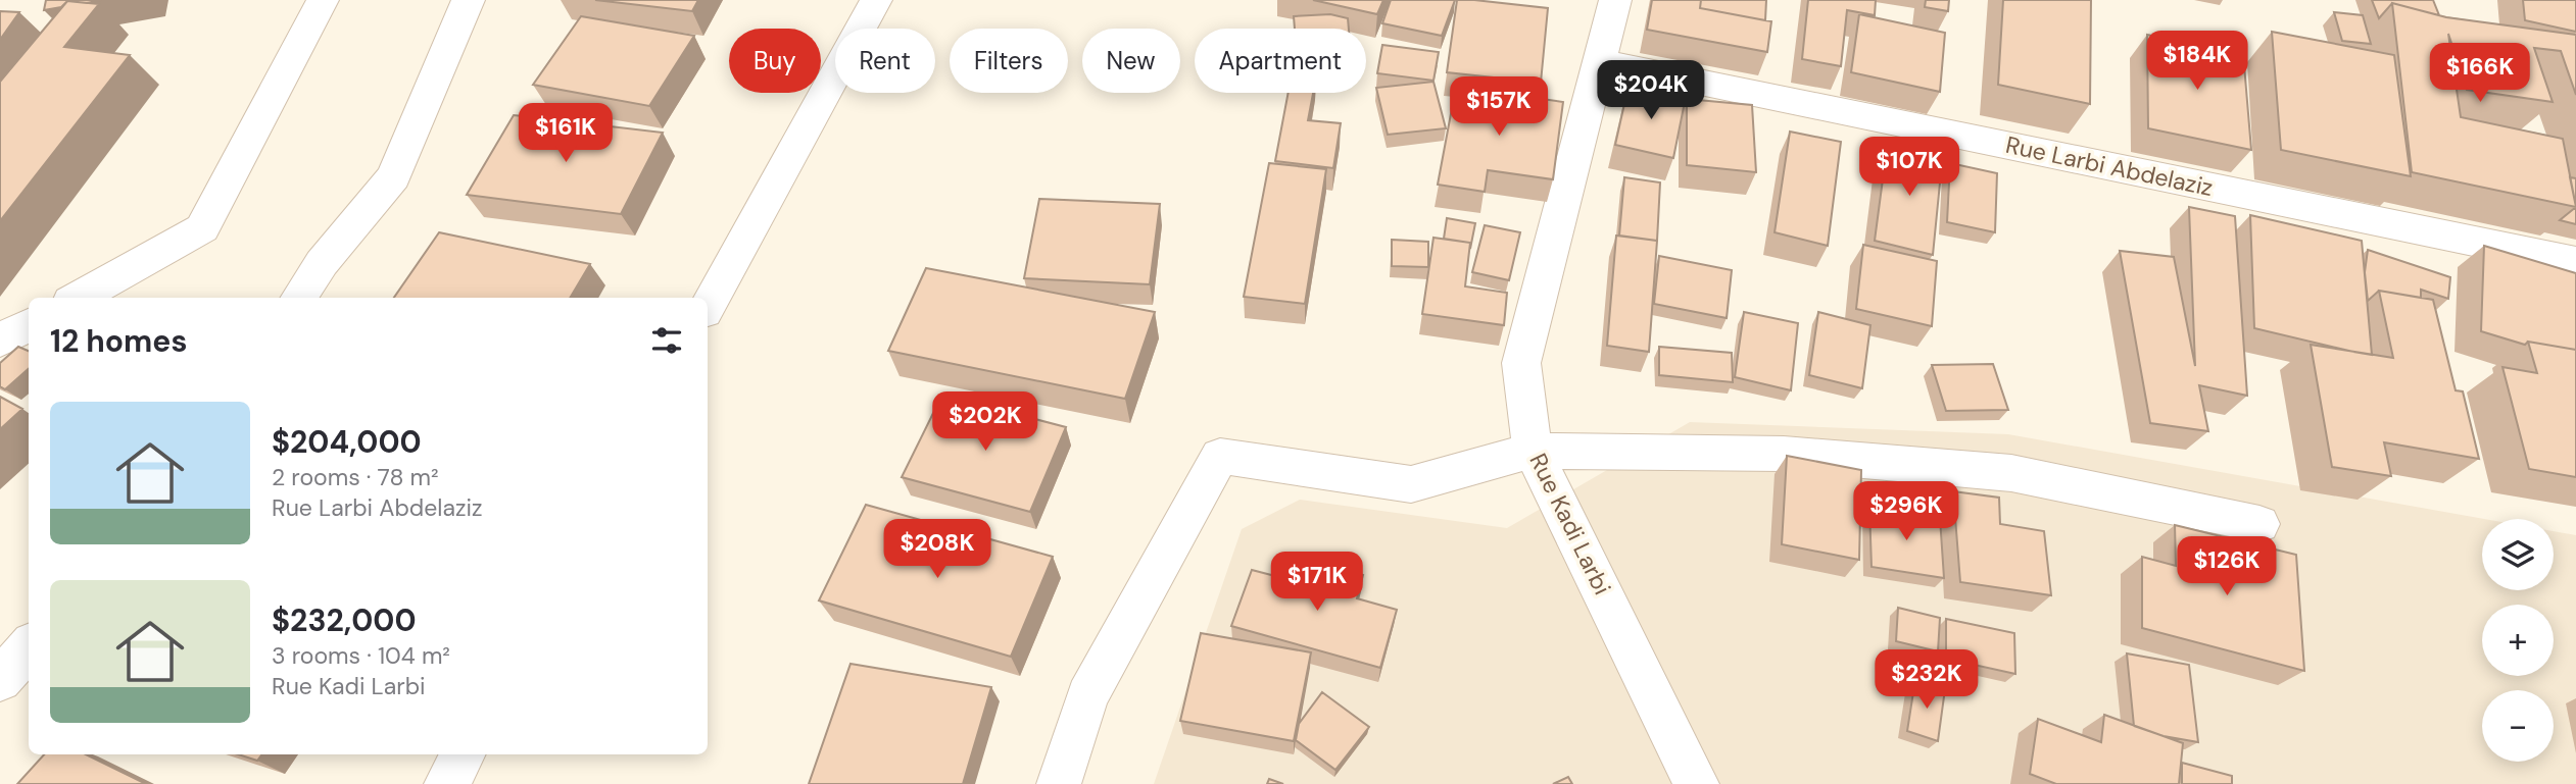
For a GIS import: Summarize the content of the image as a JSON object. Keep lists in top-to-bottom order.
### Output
{
  "streets": {
    "street": ["Rue Larbi Abdelaziz", "Rue Kadi Larbi"]
  },
  "crossings": [
    ["Rue Larbi Abdelaziz", "Rue Kadi Larbi"]
  ],
  "page": {
    "chip": [
      "Buy",
      "Rent",
      "Filters",
      "New",
      "Apartment"
    ],
    "price": [
      "$184K",
      "$166K",
      "$204K",
      "$157K",
      "$161K",
      "$107K",
      "$202K",
      "$296K",
      "$208K",
      "$126K",
      "$171K",
      "$232K"
    ],
    "heading": "12 homes",
    "list": [
      {
        "name": "$204,000",
        "note": "2 rooms · 78 m² · Rue Larbi Abdelaziz"
      },
      {
        "name": "$232,000",
        "note": "3 rooms · 104 m² · Rue Kadi Larbi"
      }
    ],
    "map_buttons": ["+", "−"]
  }
}
